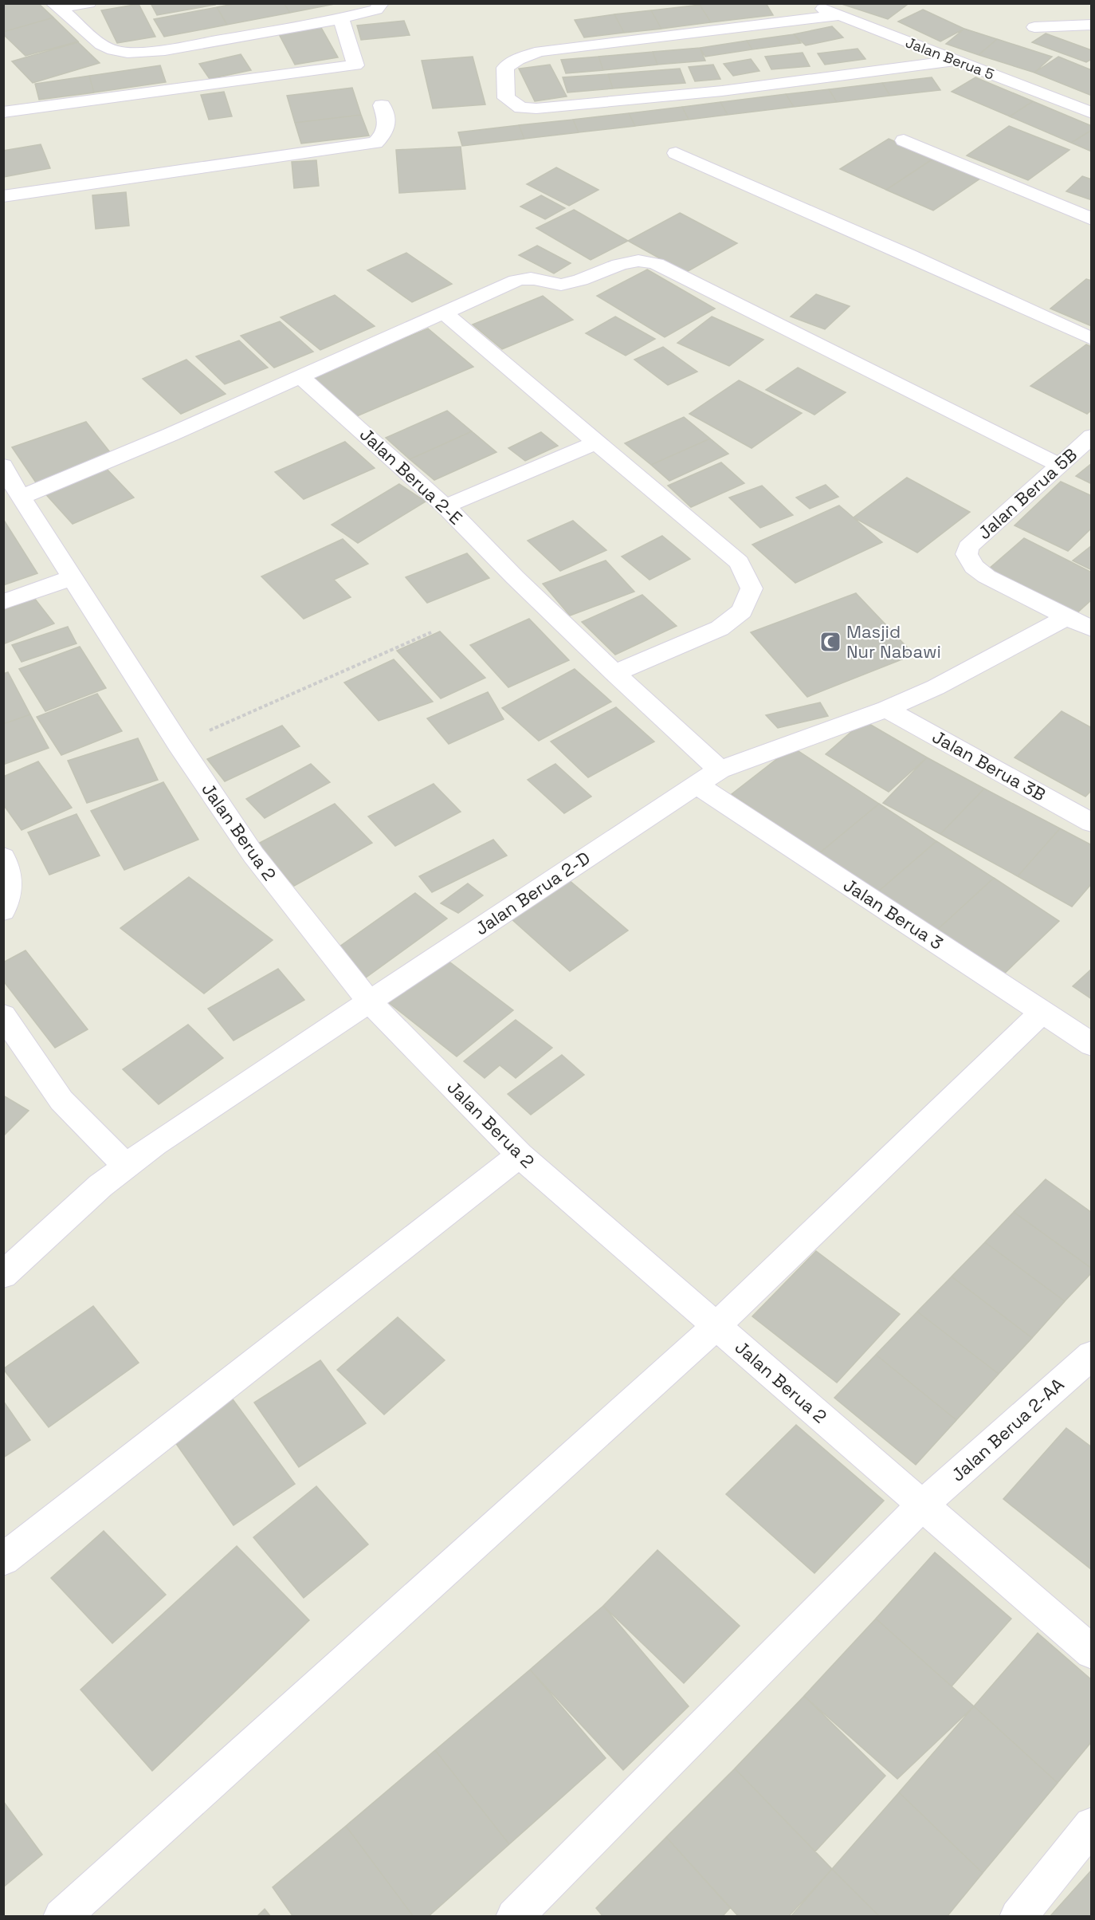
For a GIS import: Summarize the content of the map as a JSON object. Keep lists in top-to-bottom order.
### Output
{
  "streets": {
    "street": [
      "Jalan Berua 5",
      "Jalan Berua 2-E",
      "Jalan Berua 5B",
      "Jalan Berua 3B",
      "Jalan Berua 2",
      "Jalan Berua 2-D",
      "Jalan Berua 3",
      "Jalan Berua 2-AA"
    ]
  },
  "crossings": [
    ["Jalan Berua 2", "Jalan Berua 2-D"],
    ["Jalan Berua 2", "Jalan Berua 2-AA"],
    ["Jalan Berua 2-D", "Jalan Berua 3"]
  ],
  "places": {
    "mosque": ["Masjid Nur Nabawi"]
  }
}
